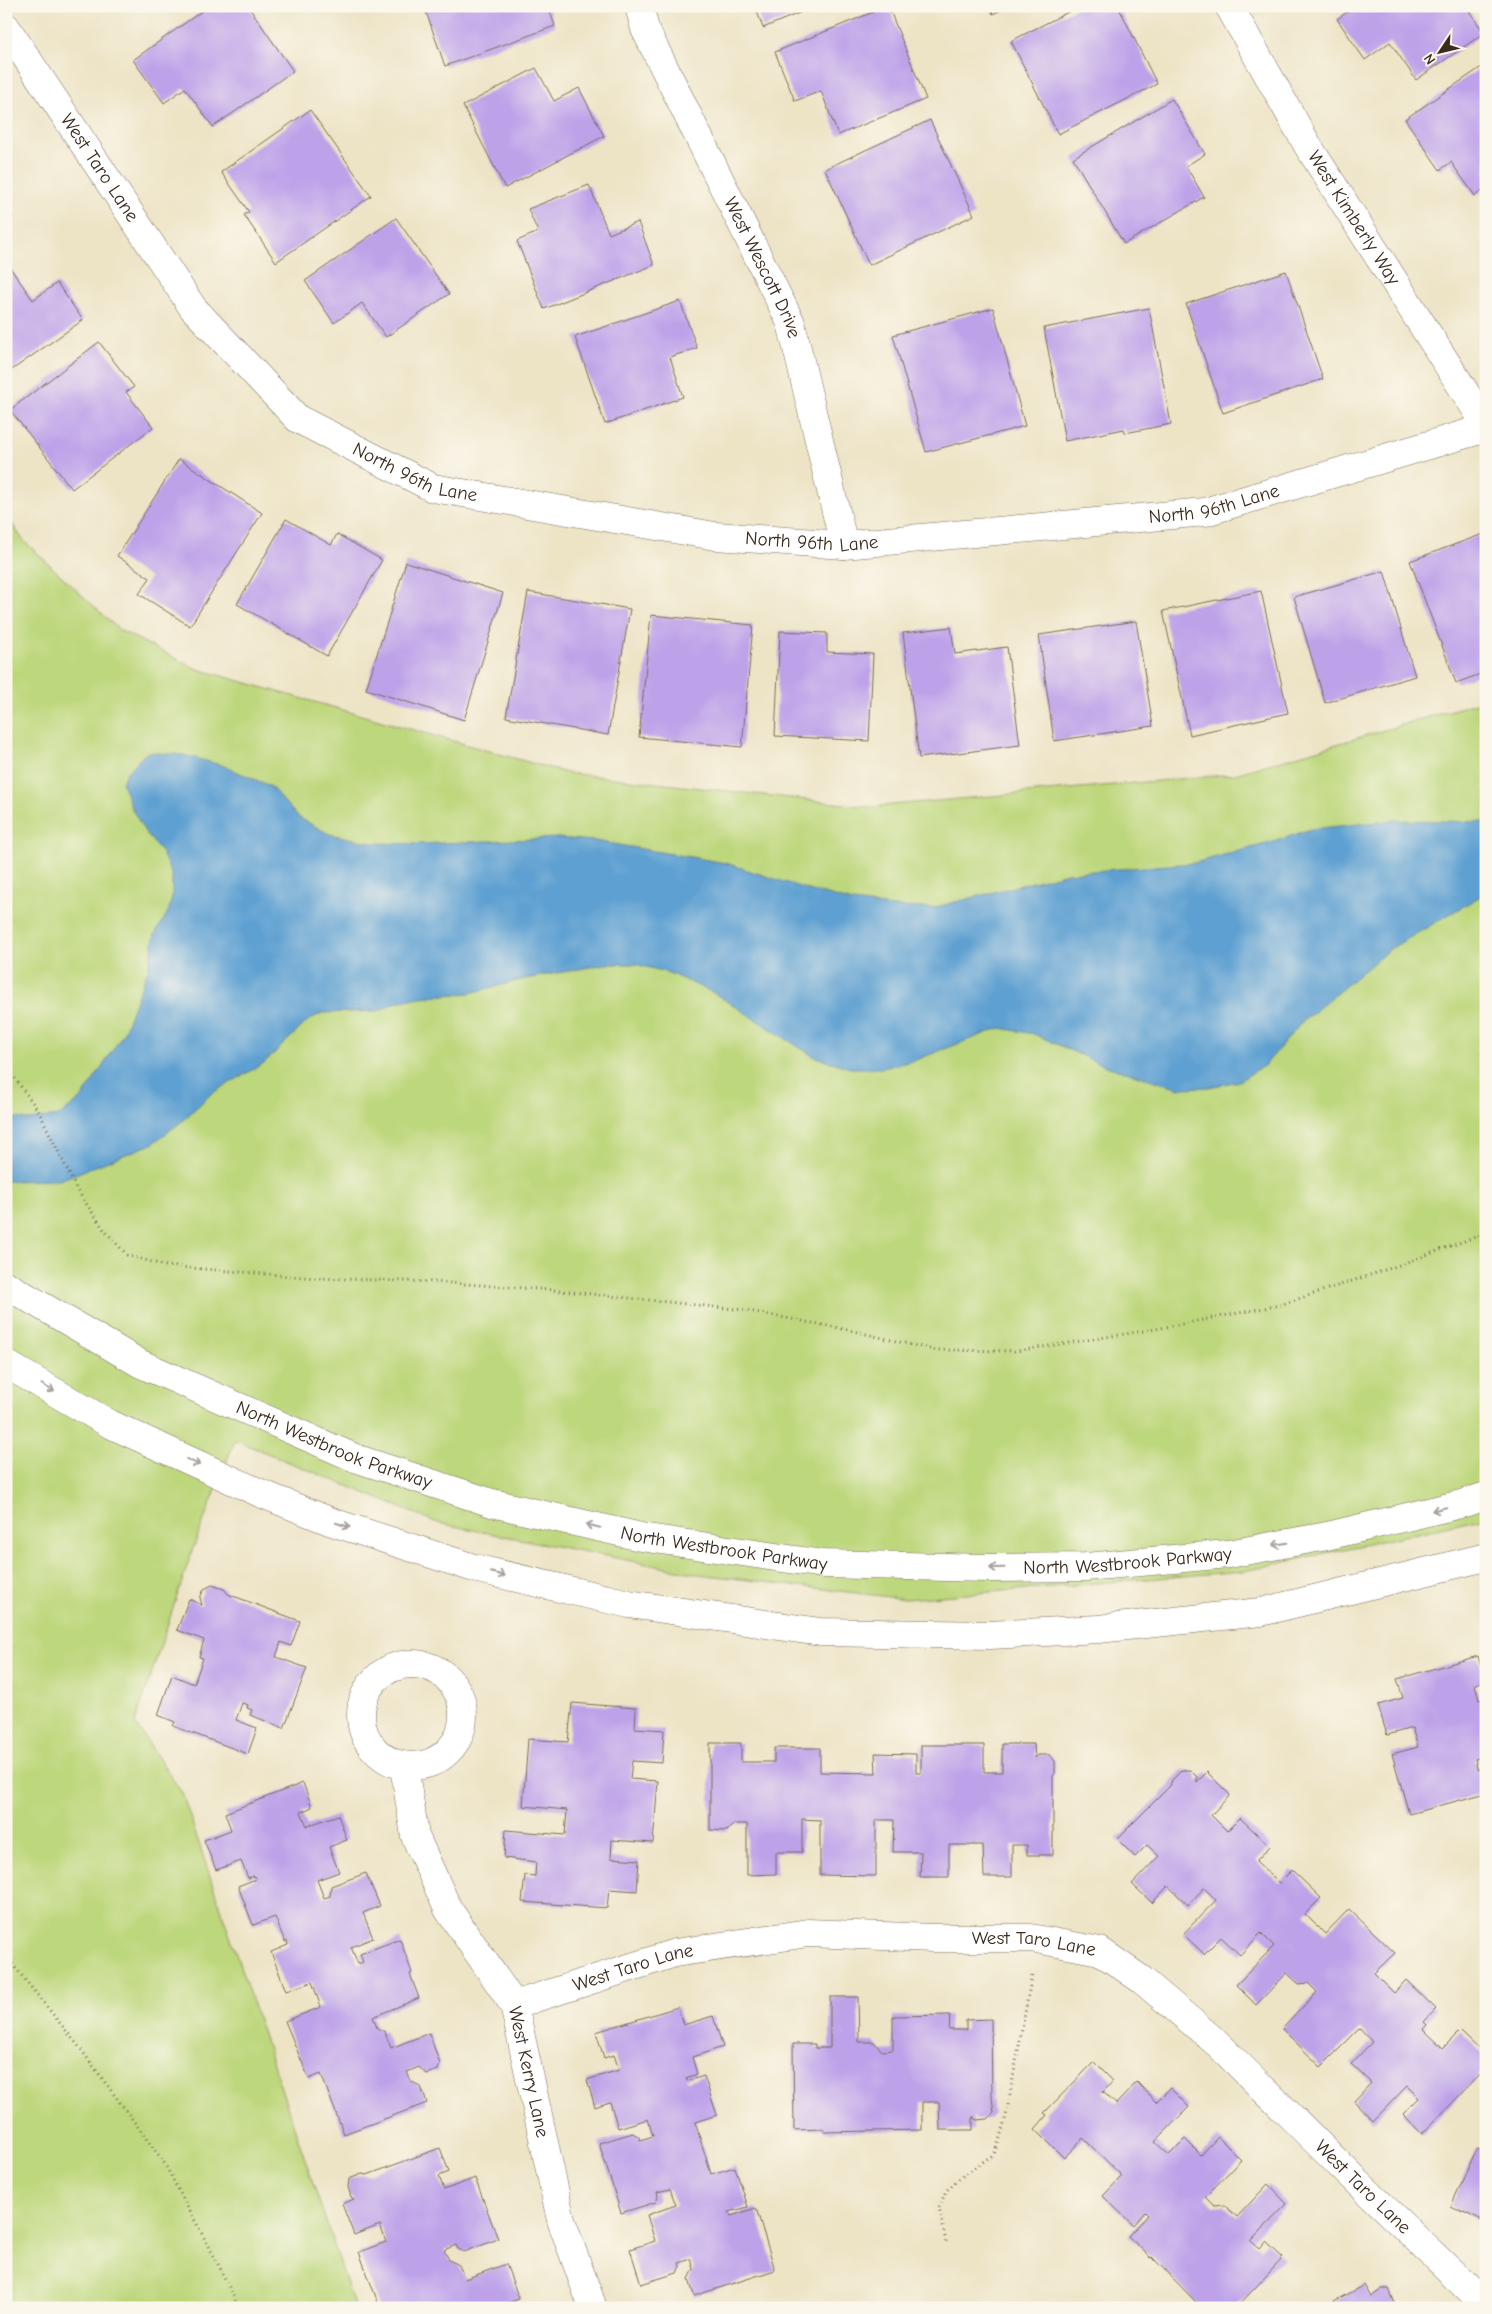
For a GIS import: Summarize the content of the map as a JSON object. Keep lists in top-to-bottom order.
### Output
{
  "streets": {
    "street": [
      "West Taro Lane",
      "West Kimberly Way",
      "West Wescott Drive",
      "North 96th Lane",
      "North Westbrook Parkway",
      "West Kerry Lane"
    ]
  },
  "crossings": [
    ["West Taro Lane", "North 96th Lane"],
    ["West Taro Lane", "West Kerry Lane"],
    ["West Kimberly Way", "North 96th Lane"],
    ["West Wescott Drive", "North 96th Lane"]
  ],
  "north": "bottom left"
}
